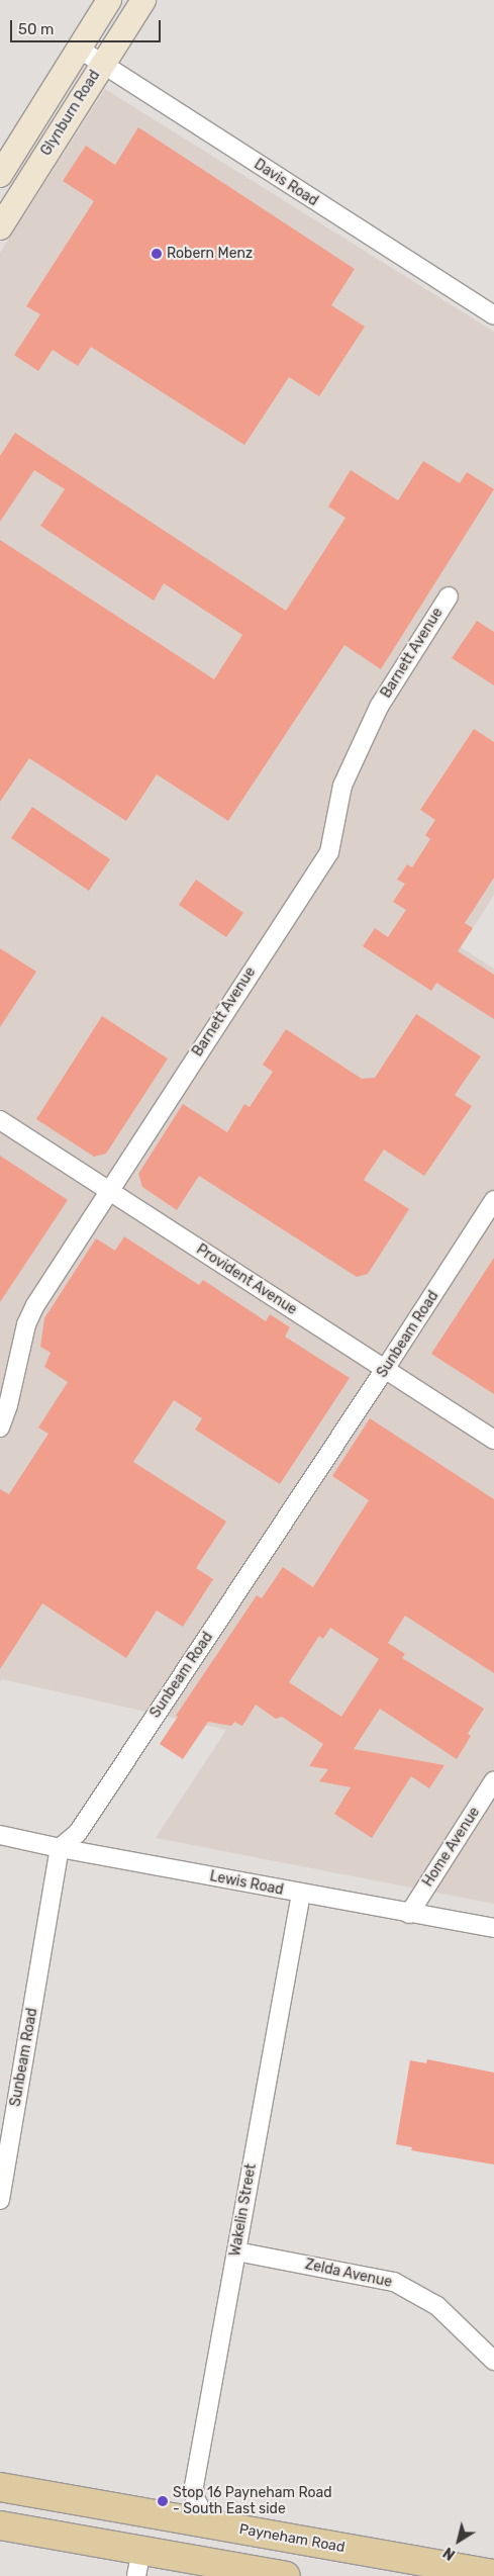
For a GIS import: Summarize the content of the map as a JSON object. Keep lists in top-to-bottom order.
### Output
{
  "streets": {
    "main road": ["Glynburn Road", "Payneham Road"],
    "street": [
      "Davis Road",
      "Barnett Avenue",
      "Provident Avenue",
      "Sunbeam Road",
      "Home Avenue",
      "Lewis Road",
      "Wakelin Street",
      "Zelda Avenue"
    ]
  },
  "crossings": [
    ["Glynburn Road", "Davis Road"],
    ["Barnett Avenue", "Provident Avenue"],
    ["Provident Avenue", "Sunbeam Road"],
    ["Sunbeam Road", "Lewis Road"],
    ["Home Avenue", "Lewis Road"],
    ["Lewis Road", "Wakelin Street"],
    ["Wakelin Street", "Zelda Avenue"],
    ["Wakelin Street", "Payneham Road"]
  ],
  "places": ["Robern Menz", "Stop 16 Payneham Road - South East side"],
  "scale_bar": "50 m",
  "north": "bottom left"
}
